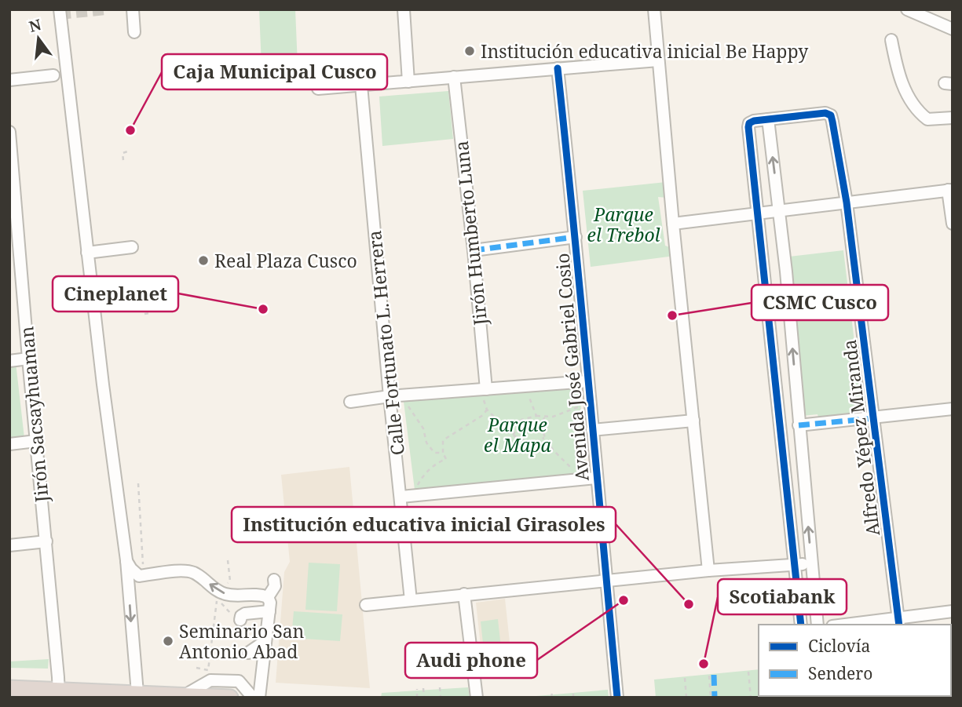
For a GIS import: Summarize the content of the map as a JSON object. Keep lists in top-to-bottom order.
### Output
{
  "streets": {
    "street": [
      "Jirón Humberto Luna",
      "Calle Fortunato L. Herrera",
      "Avenida José Gabriel Cosio",
      "Jirón Sacsayhuaman",
      "Alfredo Yépez Miranda"
    ]
  },
  "parks": ["Parque el Trebol", "Parque el Mapa"],
  "places": [
    "Institución educativa inicial Be Happy",
    "Caja Municipal Cusco",
    "Real Plaza Cusco",
    "Cineplanet",
    "CSMC Cusco",
    "Audi phone",
    "Institución educativa inicial Girasoles",
    "Seminario San Antonio Abad",
    "Scotiabank"
  ],
  "legend": ["Ciclovía", "Sendero"],
  "north": "top"
}
